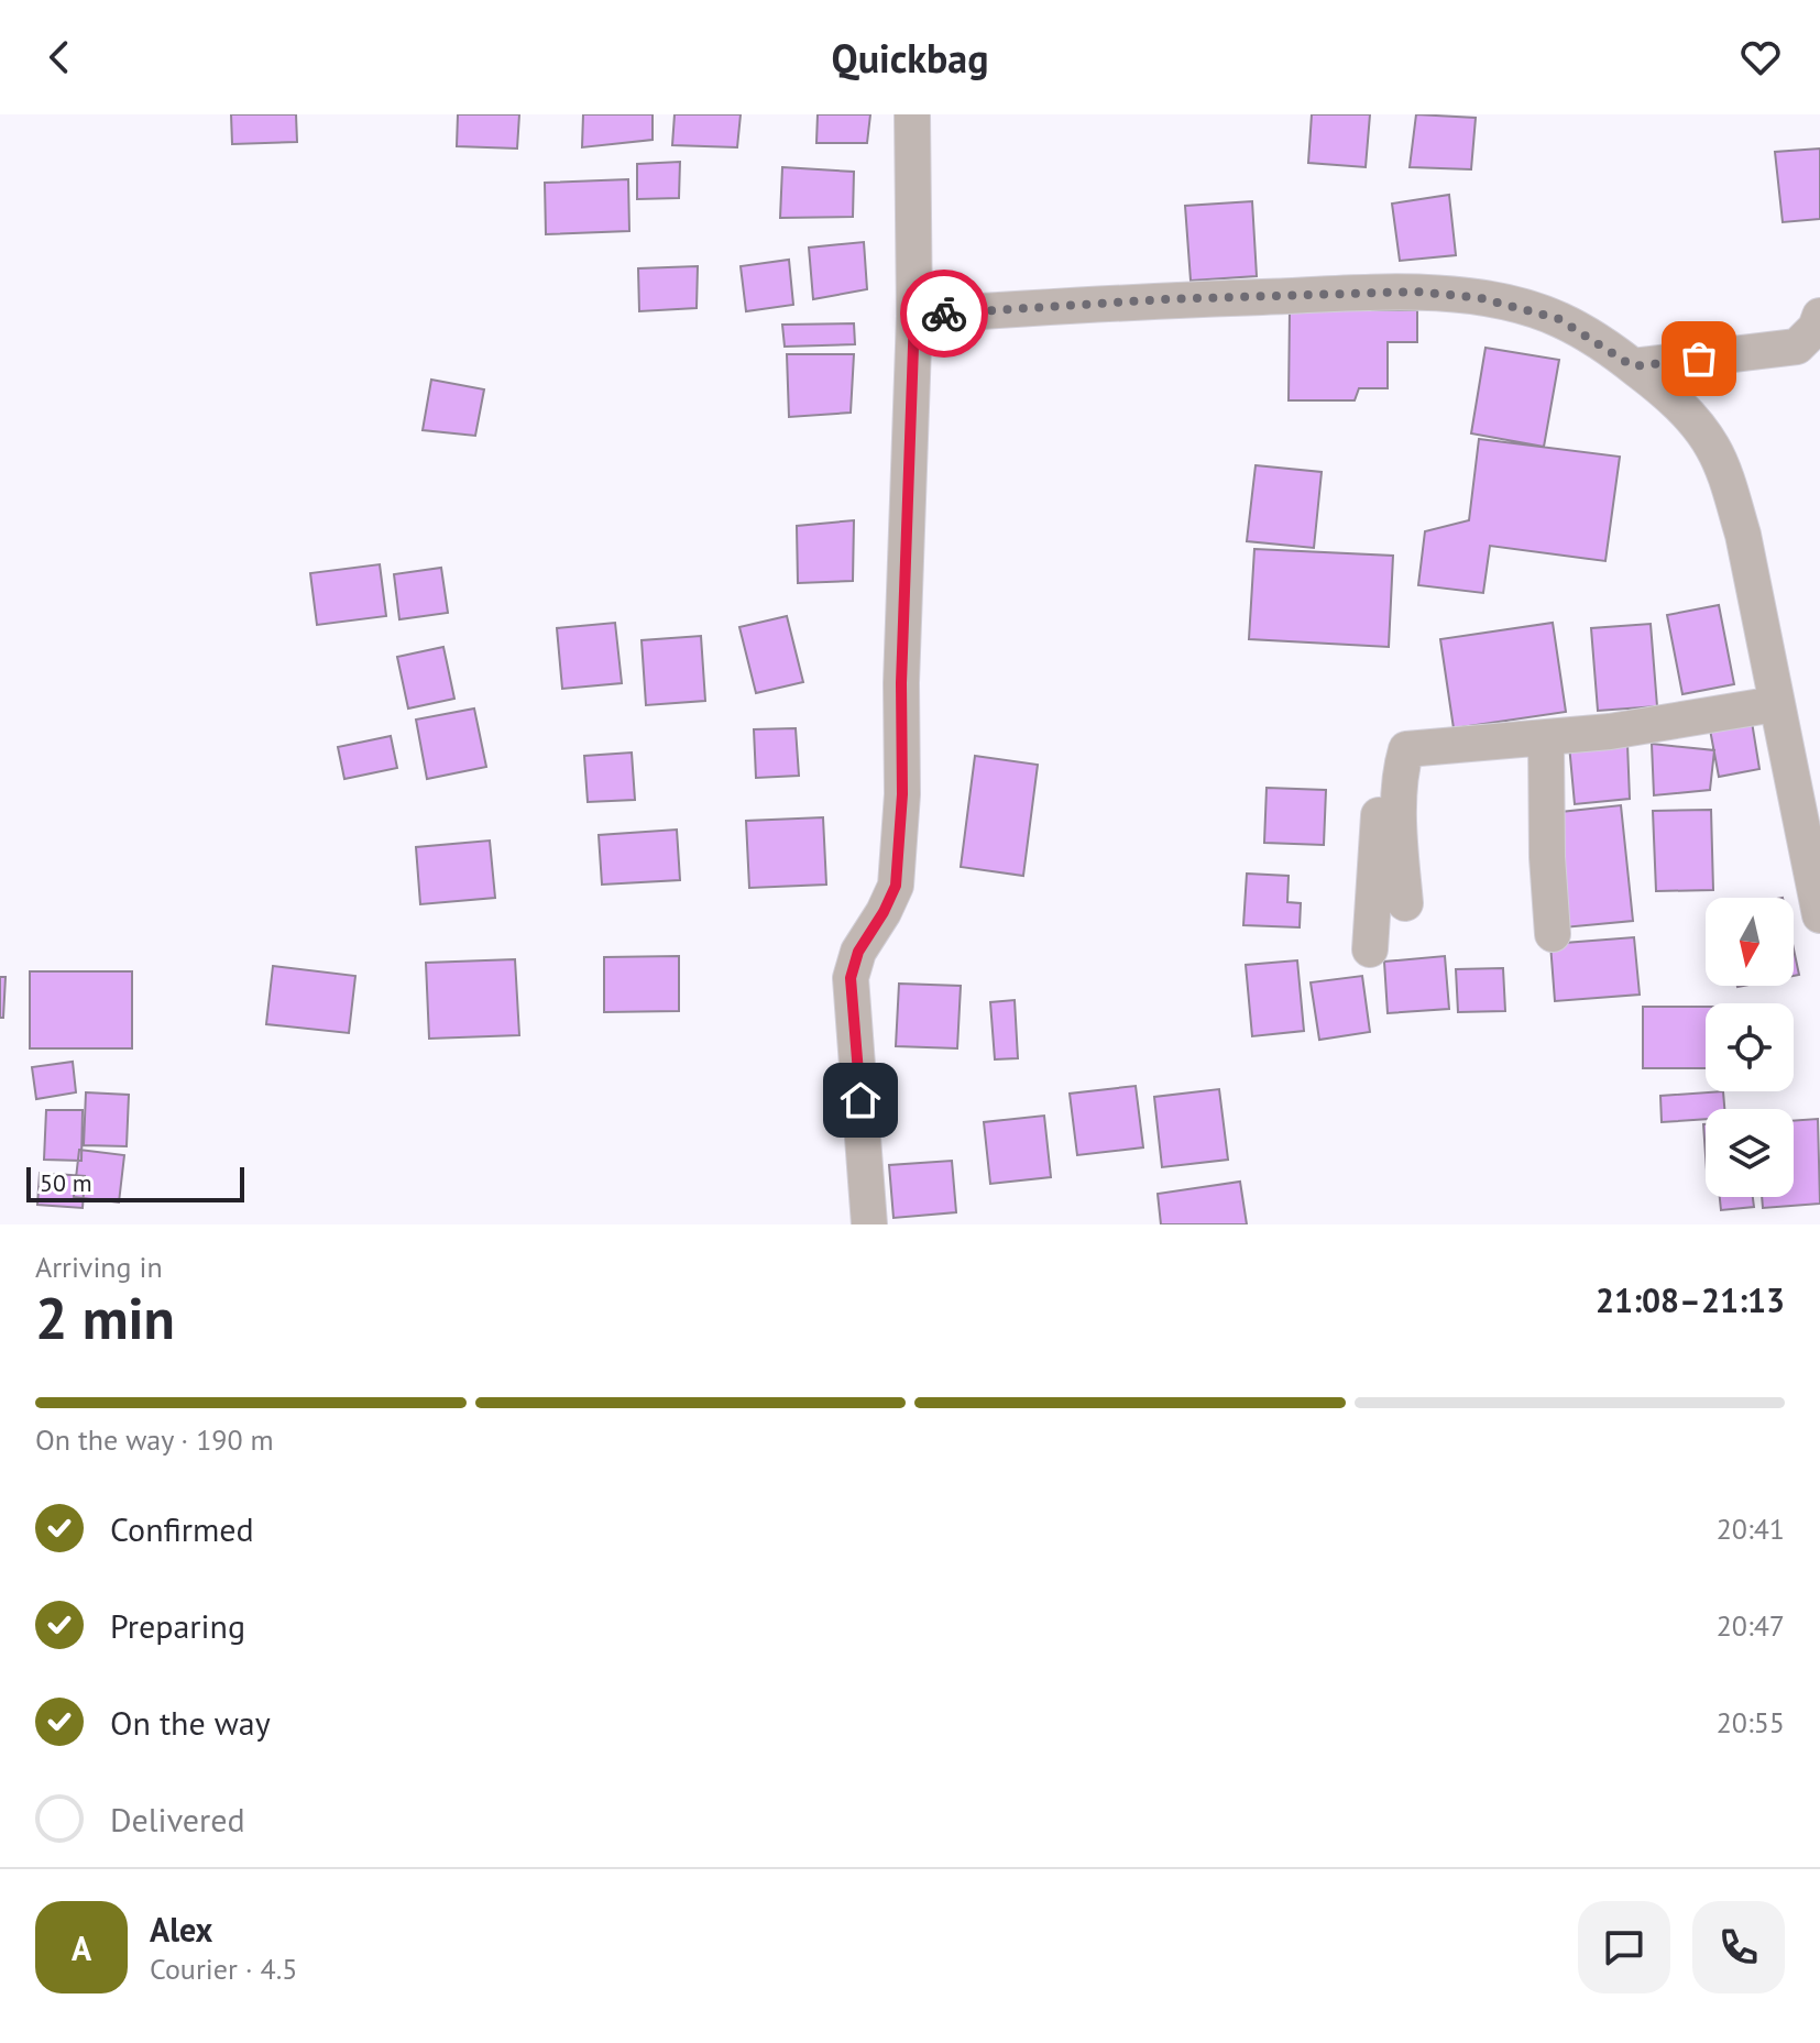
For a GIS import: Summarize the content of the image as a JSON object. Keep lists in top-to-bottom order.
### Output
{
  "scale_bar": "50 m",
  "north": "bottom",
  "page": {
    "header": "Quickbag",
    "scale": "50 m",
    "heading": ["2 min", "Arriving in", "21:08–21:13"],
    "panel": ["Alex", "Courier · 4.5"],
    "bar": "On the way · 190 m",
    "list": [
      ["Confirmed", "20:41"],
      ["Preparing", "20:47"],
      ["On the way", "20:55"],
      "Delivered"
    ],
    "round": "A"
  }
}
